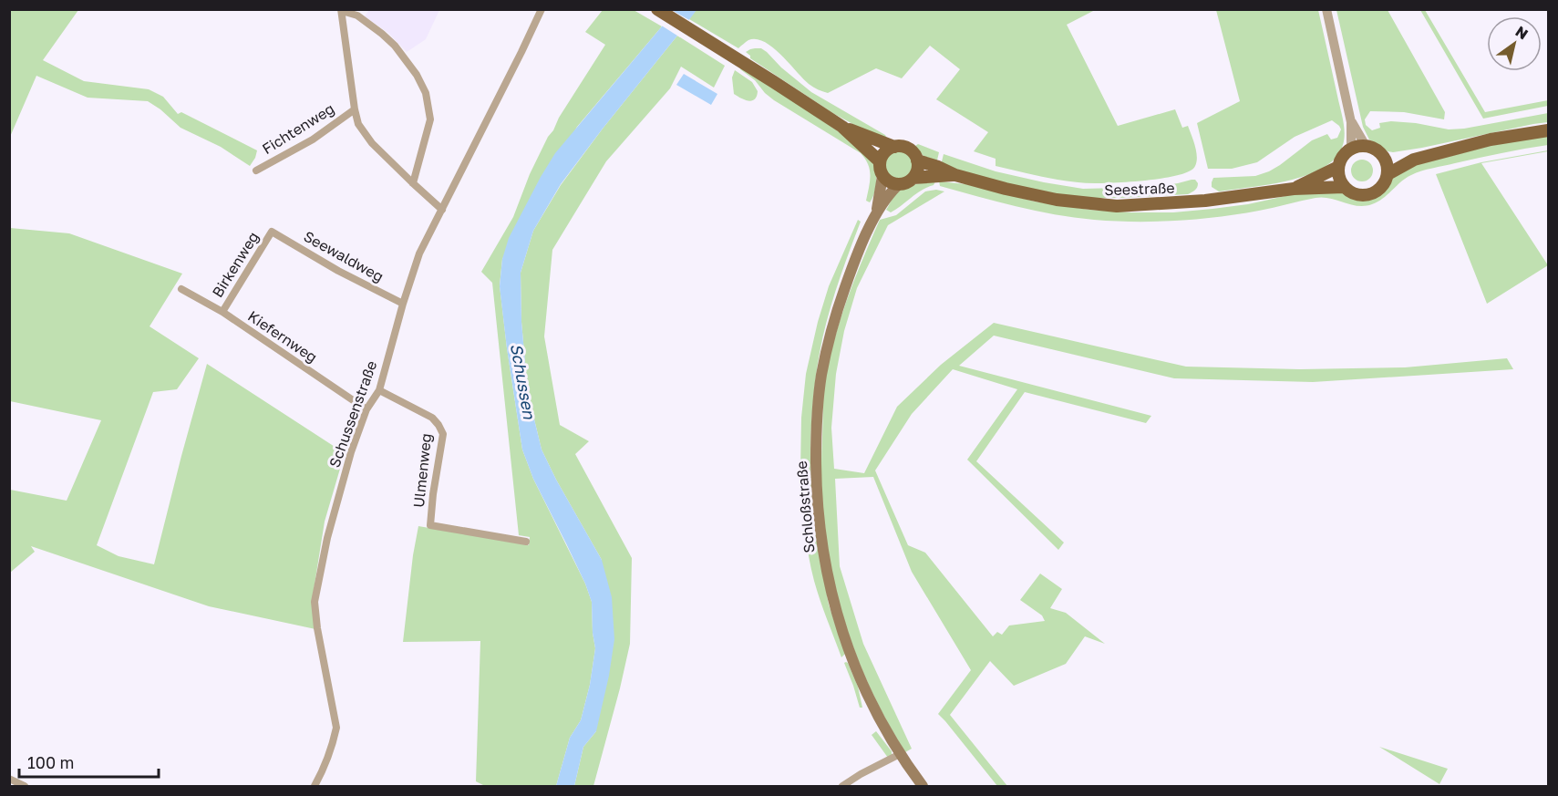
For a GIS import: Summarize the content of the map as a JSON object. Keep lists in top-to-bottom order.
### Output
{
  "streets": {
    "main road": ["Seestraße", "Schloßstraße"],
    "street": [
      "Fichtenweg",
      "Seewaldweg",
      "Birkenweg",
      "Kiefernweg",
      "Schussenstraße",
      "Ulmenweg"
    ]
  },
  "crossings": [
    ["Seestraße", "Schloßstraße"],
    ["Seewaldweg", "Birkenweg"],
    ["Seewaldweg", "Schussenstraße"],
    ["Birkenweg", "Kiefernweg"],
    ["Kiefernweg", "Schussenstraße"],
    ["Schussenstraße", "Ulmenweg"]
  ],
  "water": ["Schussen"],
  "scale_bar": "100 m",
  "north": "top right"
}
